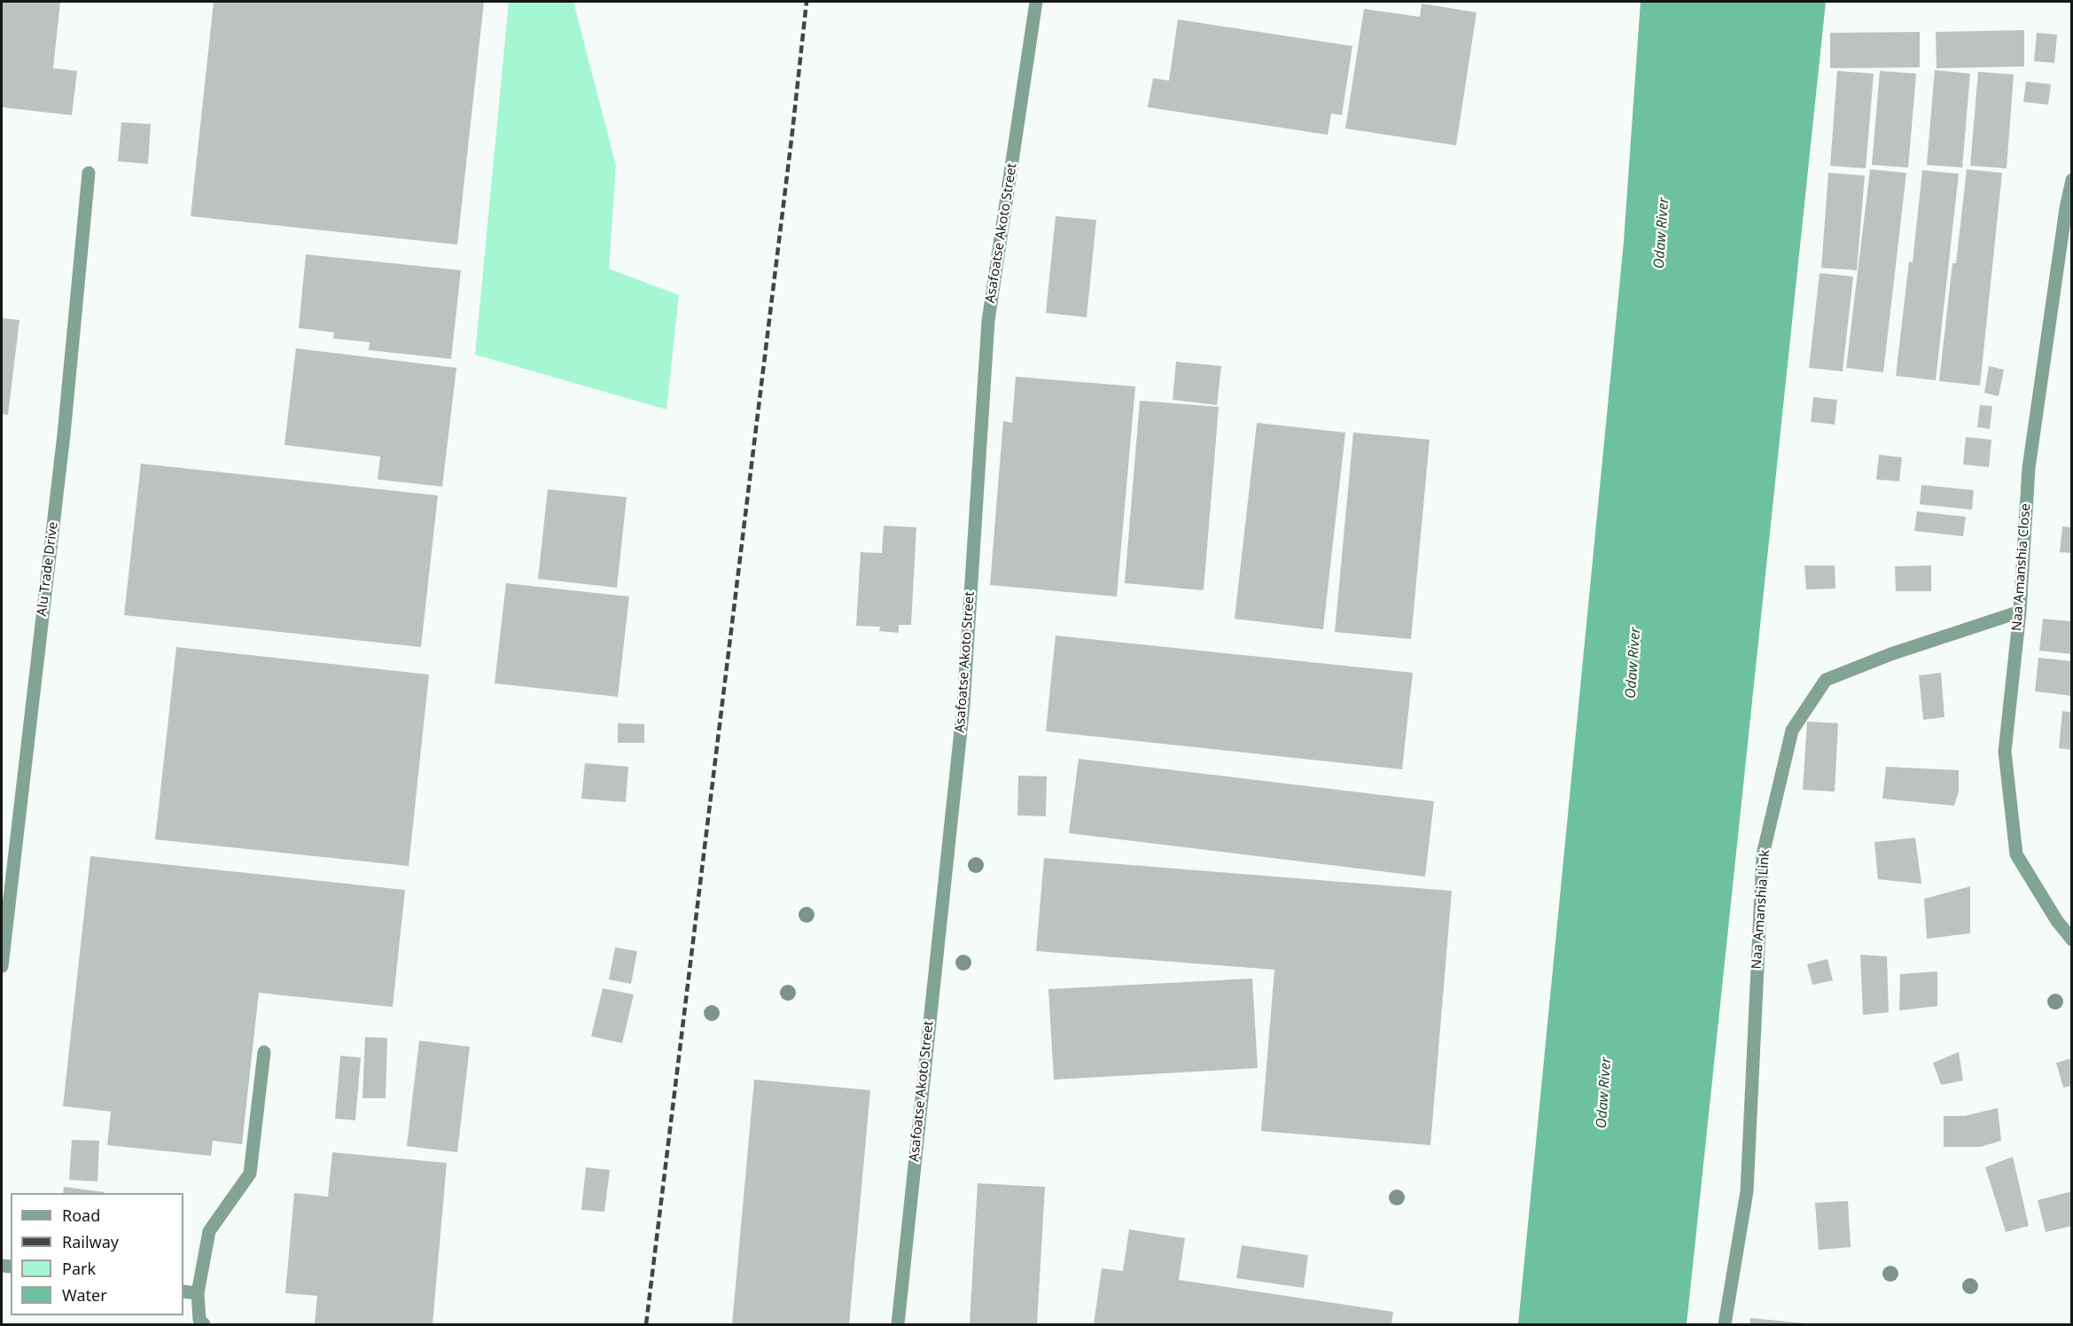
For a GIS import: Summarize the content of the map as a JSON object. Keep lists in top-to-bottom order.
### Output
{
  "streets": {
    "street": [
      "Asafoatse Akoto Street",
      "Naa Amanshia Close",
      "Alu Trade Drive",
      "Naa Amanshia Link"
    ]
  },
  "crossings": [
    ["Naa Amanshia Close", "Naa Amanshia Link"]
  ],
  "water": ["Odaw River"],
  "legend": [
    "Road",
    "Railway",
    "Park",
    "Water"
  ]
}
